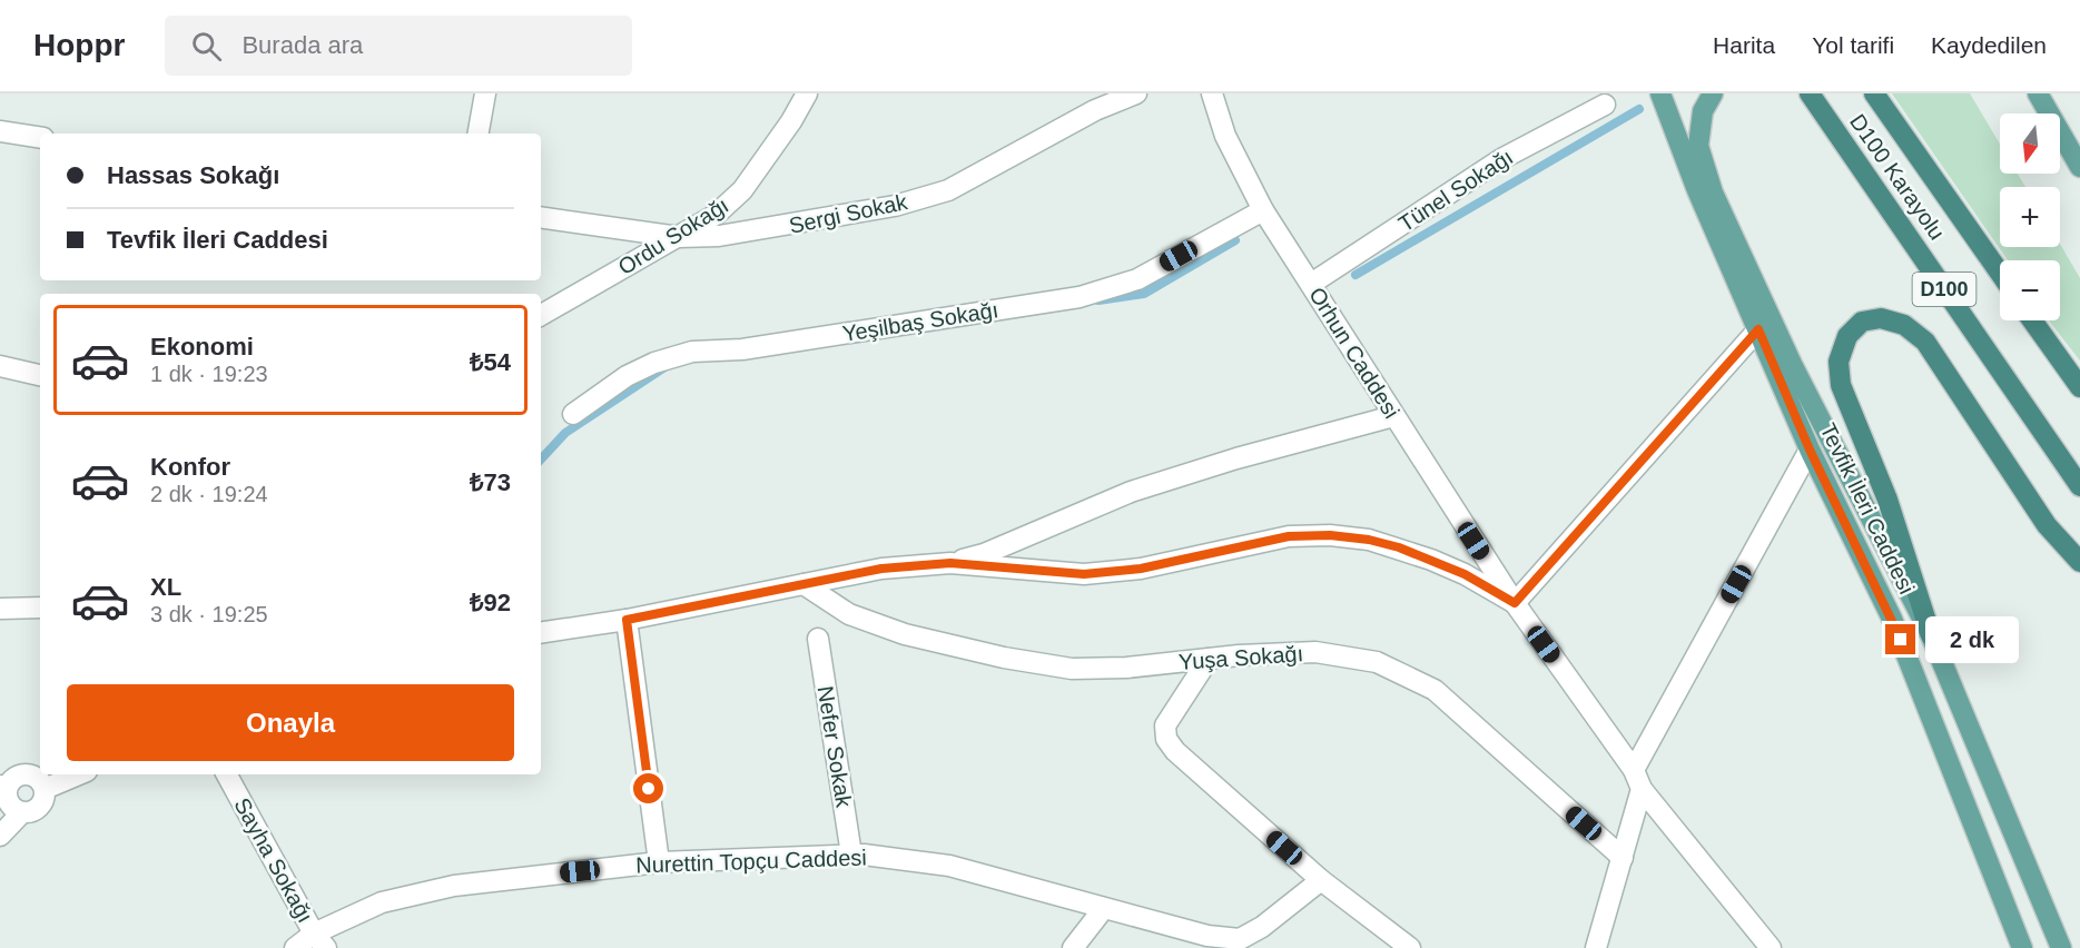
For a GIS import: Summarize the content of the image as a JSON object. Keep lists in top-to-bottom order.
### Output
{
  "streets": {
    "highway": ["D100 Karayolu", "D100"],
    "main road": ["Tevfik İleri Caddesi"],
    "street": [
      "Tünel Sokağı",
      "Sergi Sokak",
      "Ordu Sokağı",
      "Yeşilbaş Sokağı",
      "Orhun Caddesi",
      "Yuşa Sokağı",
      "Nefer Sokak",
      "Sayha Sokağı",
      "Nurettin Topçu Caddesi"
    ]
  },
  "crossings": [
    ["Tünel Sokağı", "Orhun Caddesi"],
    ["Sergi Sokak", "Ordu Sokağı"],
    ["Yeşilbaş Sokağı", "Orhun Caddesi"],
    ["Nefer Sokak", "Nurettin Topçu Caddesi"],
    ["Sayha Sokağı", "Nurettin Topçu Caddesi"]
  ],
  "north": "bottom",
  "page": {
    "header": "Hoppr",
    "search": "Burada ara",
    "nav": ["Harita", "Yol tarifi", "Kaydedilen"],
    "map_buttons": ["+", "−"],
    "banner": ["Hassas Sokağı", "Tevfik İleri Caddesi"],
    "list": [
      {
        "name": "Ekonomi",
        "note": "1 dk · 19:23",
        "value": "₺54"
      },
      {
        "name": "Konfor",
        "note": "2 dk · 19:24",
        "value": "₺73"
      },
      {
        "name": "XL",
        "note": "3 dk · 19:25",
        "value": "₺92"
      }
    ],
    "bubble": "2 dk",
    "buttons": "Onayla"
  }
}
